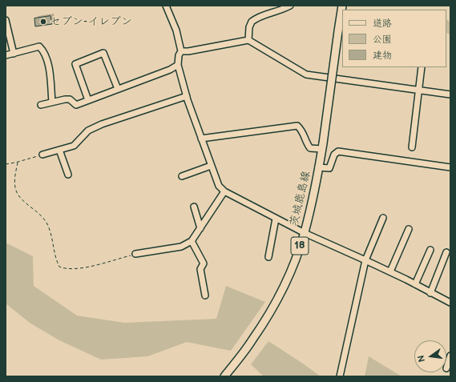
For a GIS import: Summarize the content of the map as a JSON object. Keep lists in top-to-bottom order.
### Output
{
  "streets": {
    "main road": ["茨城鹿島線", "18"]
  },
  "places": ["セブン-イレブン"],
  "legend": ["道路", "公園", "建物"],
  "north": "left"
}
